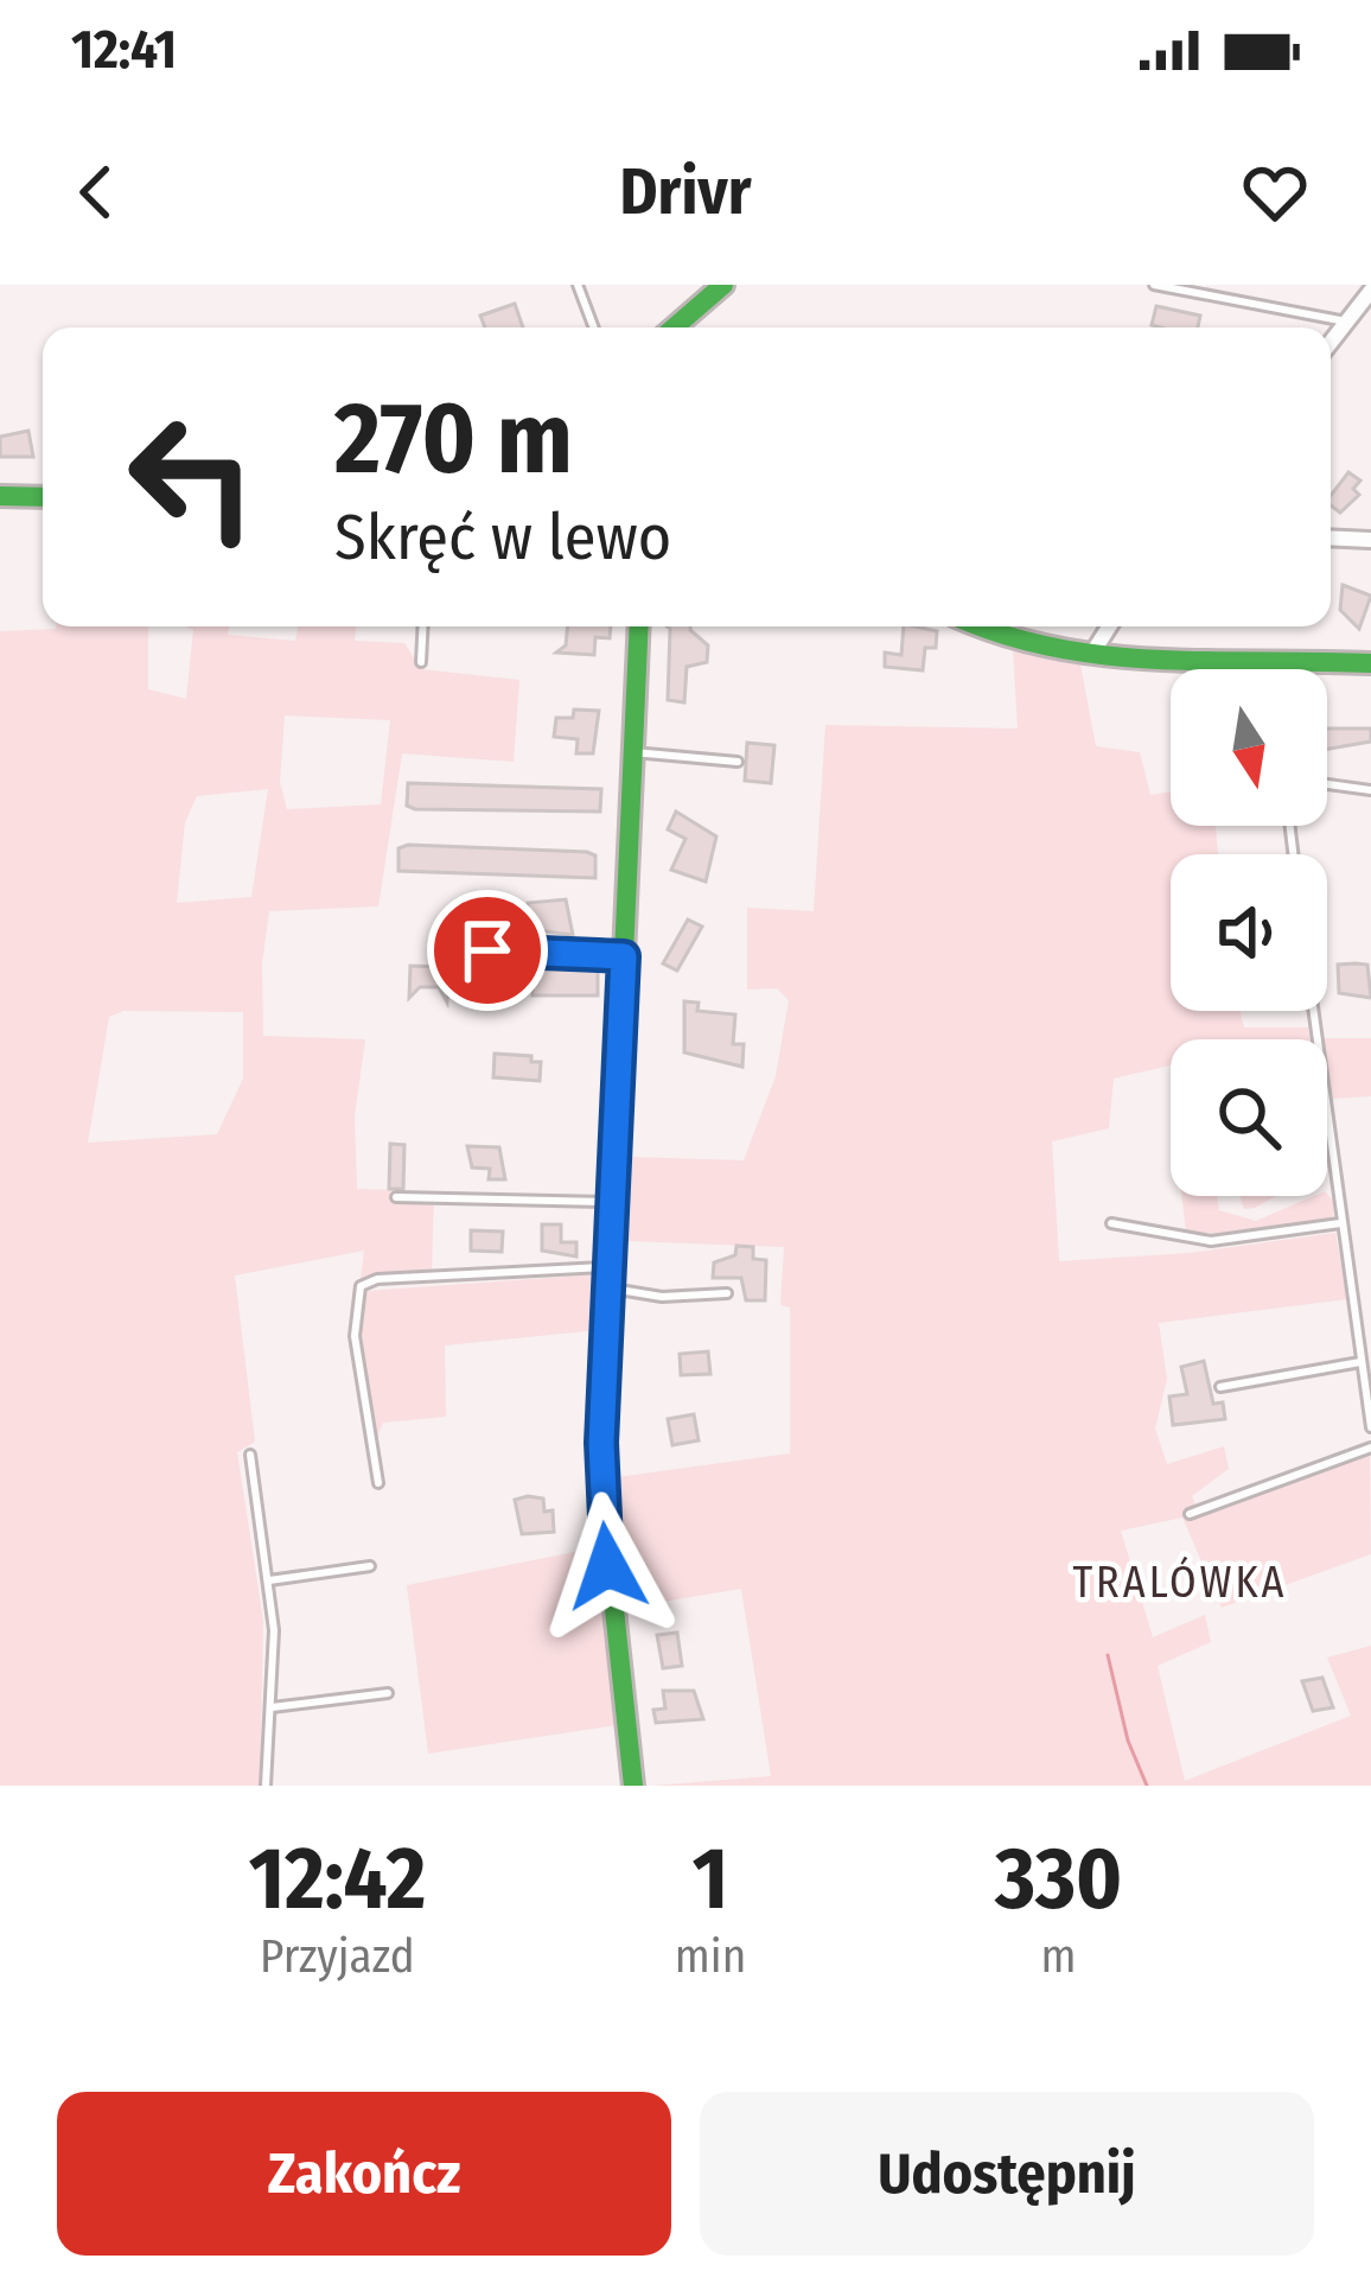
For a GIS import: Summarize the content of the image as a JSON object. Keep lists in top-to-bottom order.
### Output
{
  "districts": ["TRALÓWKA"],
  "north": "bottom",
  "page": {
    "status": "12:41",
    "header": "Drivr",
    "turn": ["270 m", "Skręć w lewo"],
    "eta": [
      "12:42",
      "Przyjazd",
      "1",
      "min",
      "330",
      "m"
    ],
    "buttons": ["Zakończ", "Udostępnij"]
  }
}
